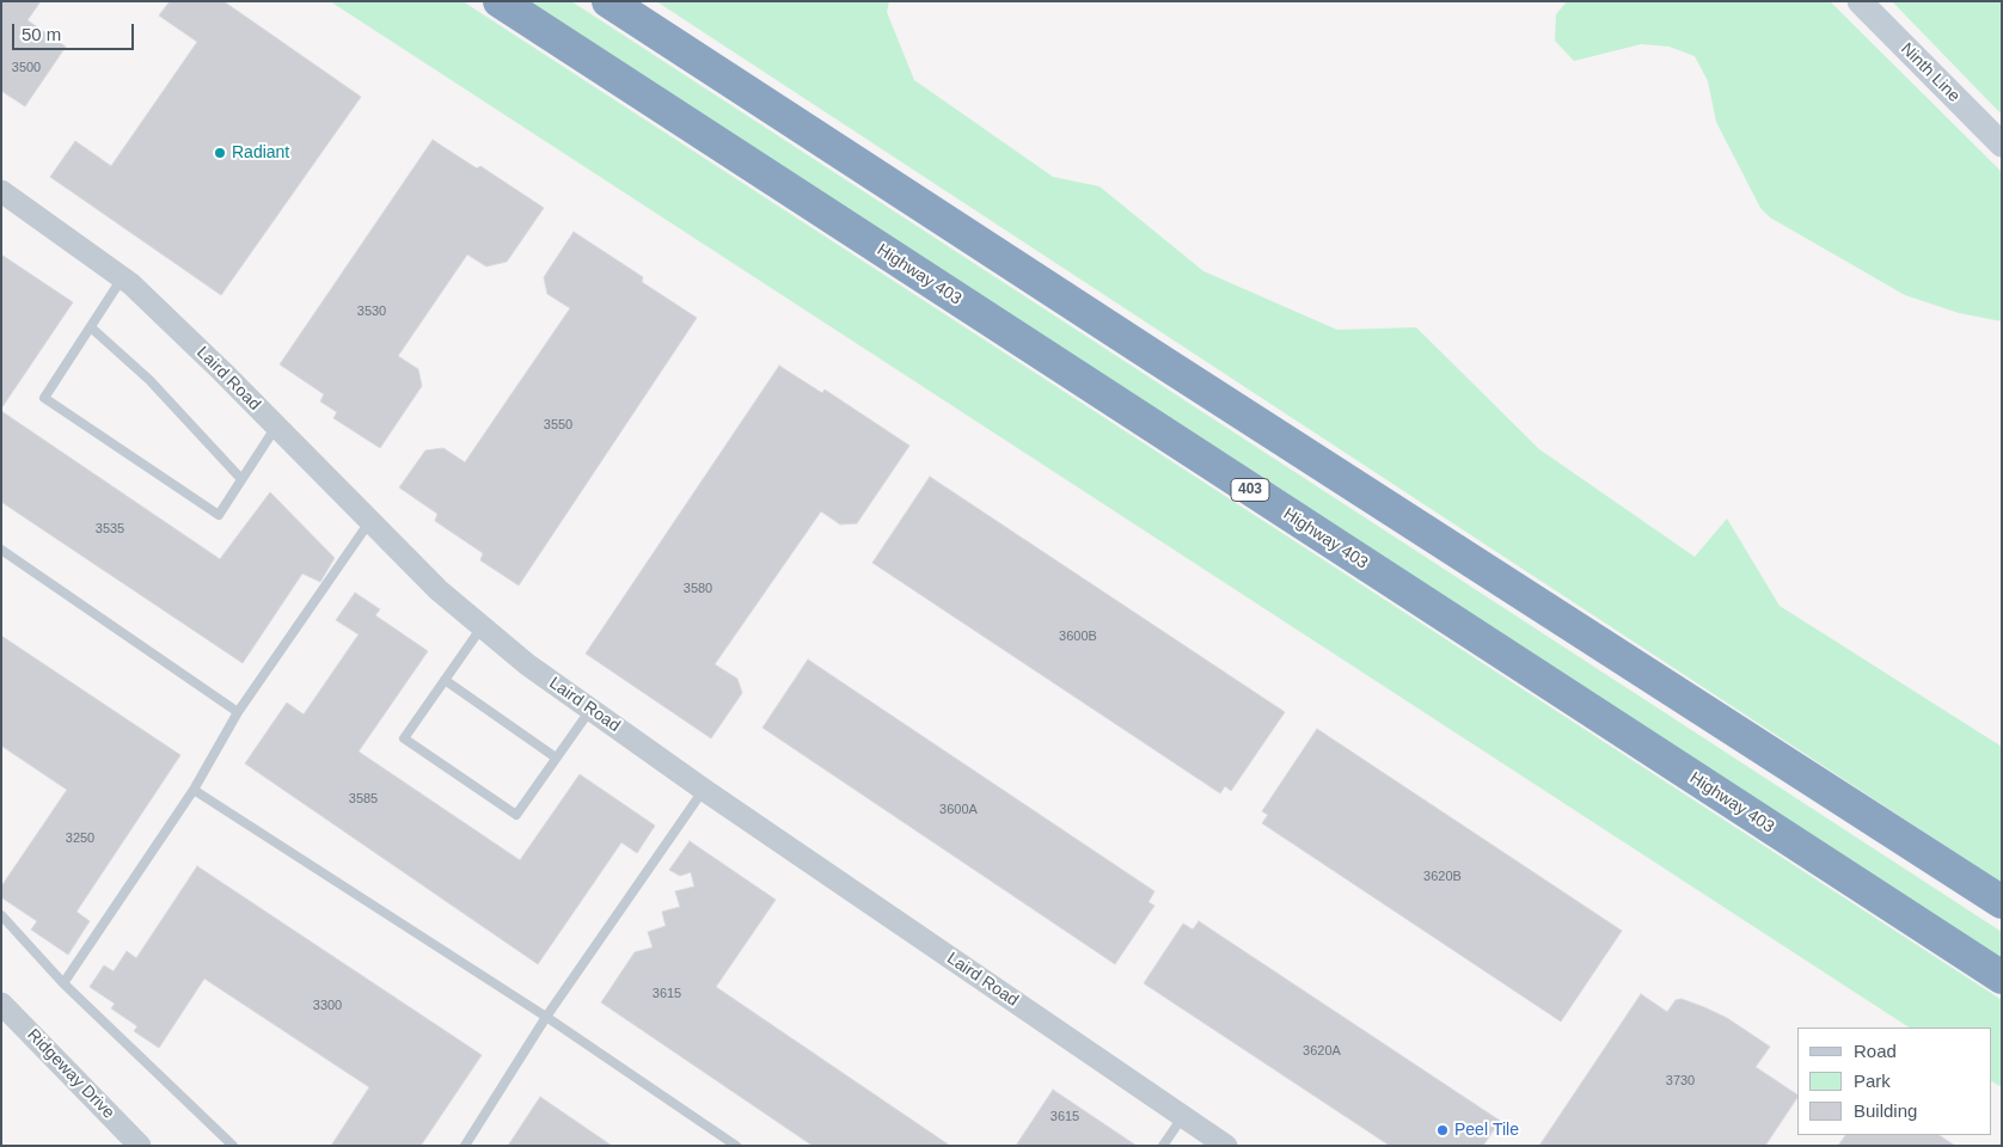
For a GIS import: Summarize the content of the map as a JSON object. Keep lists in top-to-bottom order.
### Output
{
  "streets": {
    "highway": ["Highway 403", "403"],
    "main road": ["Ninth Line"],
    "street": ["Laird Road", "Ridgeway Drive"]
  },
  "places": ["Radiant", "Peel Tile"],
  "house_numbers": [
    "3500",
    "3530",
    "3550",
    "3535",
    "3580",
    "3600B",
    "3585",
    "3600A",
    "3250",
    "3620B",
    "3615",
    "3300",
    "3620A",
    "3730",
    "3615"
  ],
  "legend": ["Road", "Park", "Building"],
  "scale_bar": "50 m"
}
